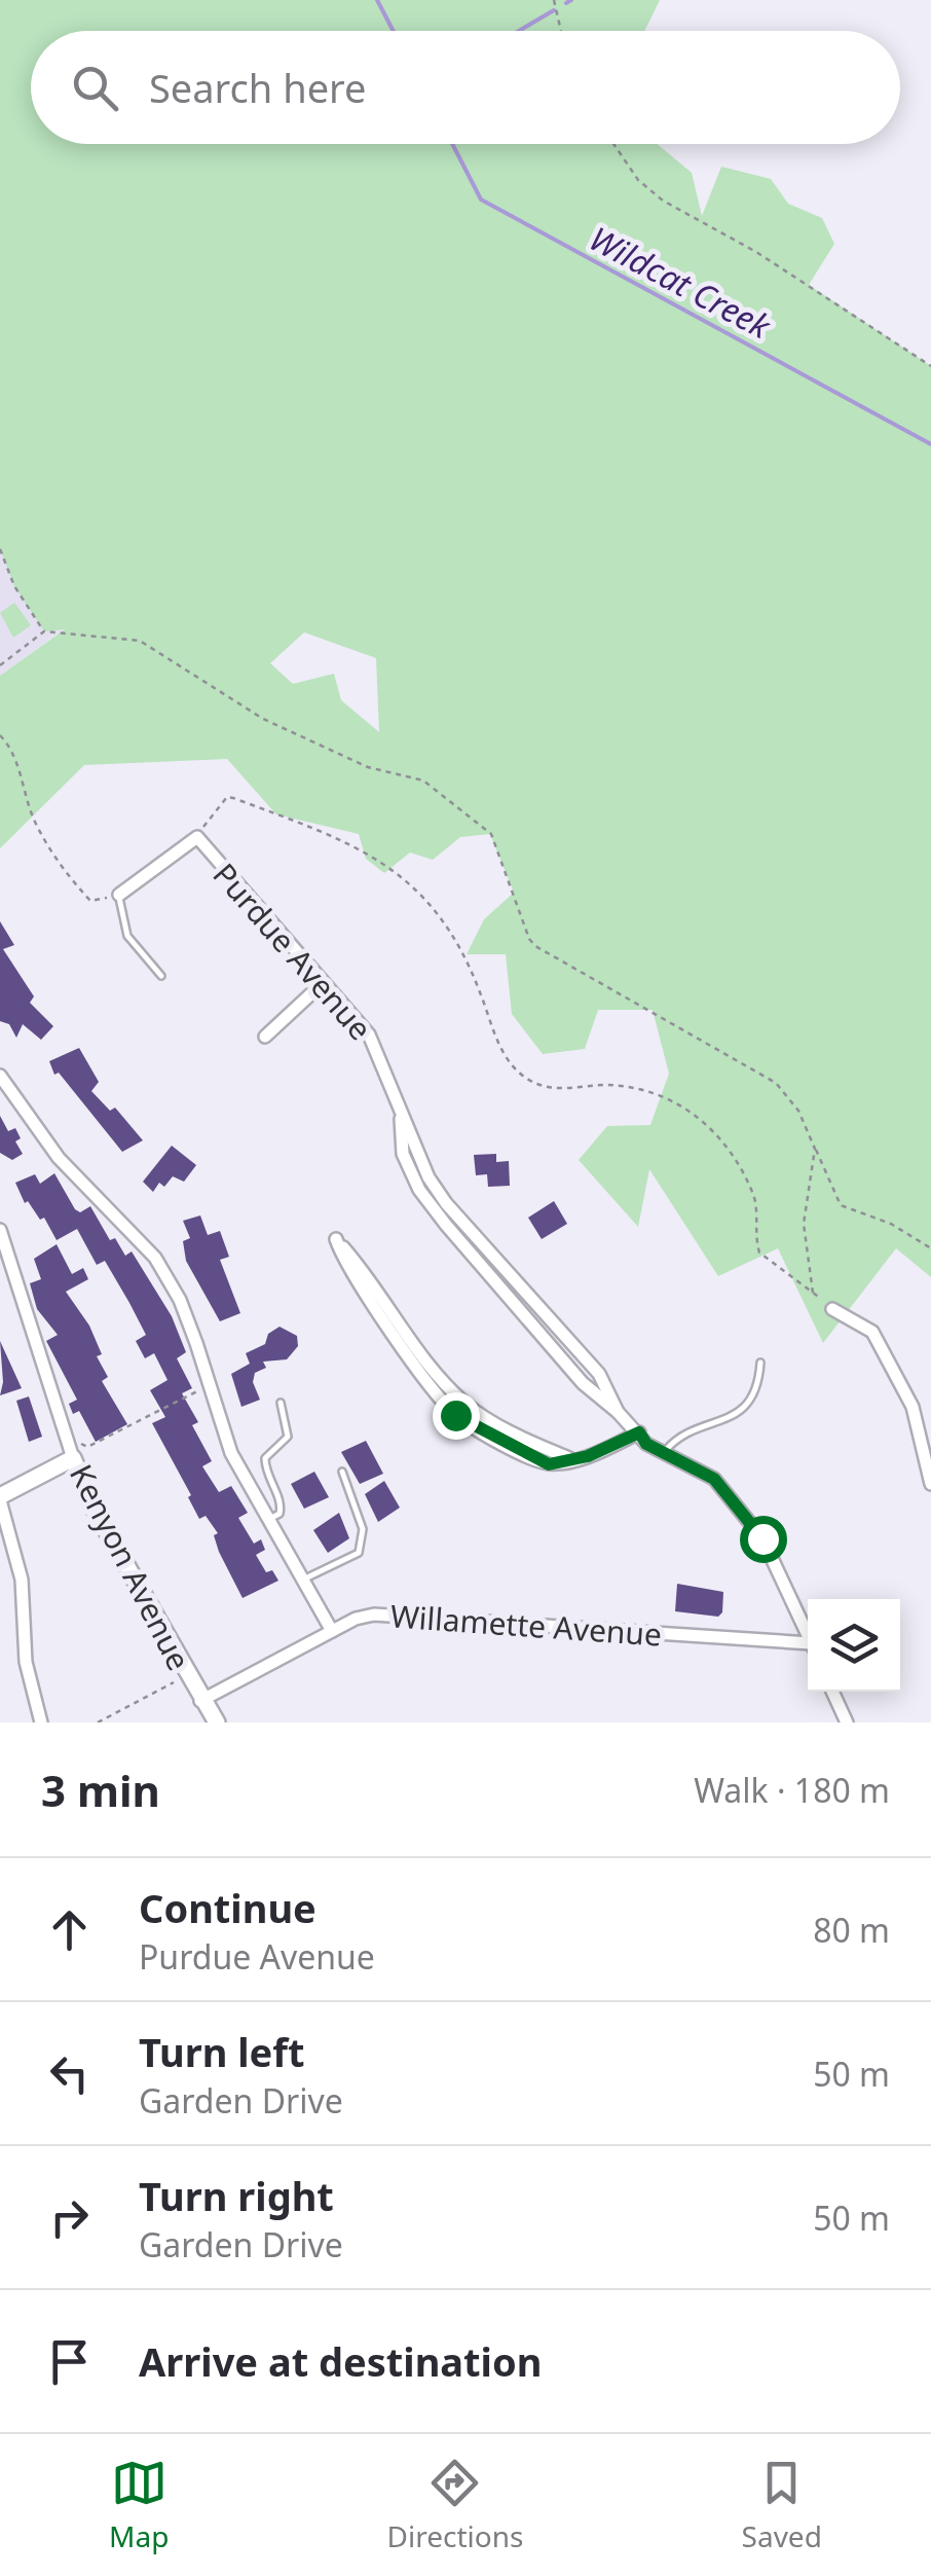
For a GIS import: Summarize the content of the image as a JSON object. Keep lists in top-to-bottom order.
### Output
{
  "streets": {
    "street": ["Purdue Avenue", "Kenyon Avenue", "Willamette Avenue"]
  },
  "crossings": [
    ["Kenyon Avenue", "Willamette Avenue"]
  ],
  "water": ["Wildcat Creek"],
  "page": {
    "search": "Search here",
    "heading": ["3 min", "Walk · 180 m"],
    "list": [
      ["Continue", "Purdue Avenue", "80 m"],
      ["Turn left", "Garden Drive", "50 m"],
      ["Turn right", "Garden Drive", "50 m"],
      "Arrive at destination"
    ],
    "nav": ["Map", "Directions", "Saved"]
  }
}
